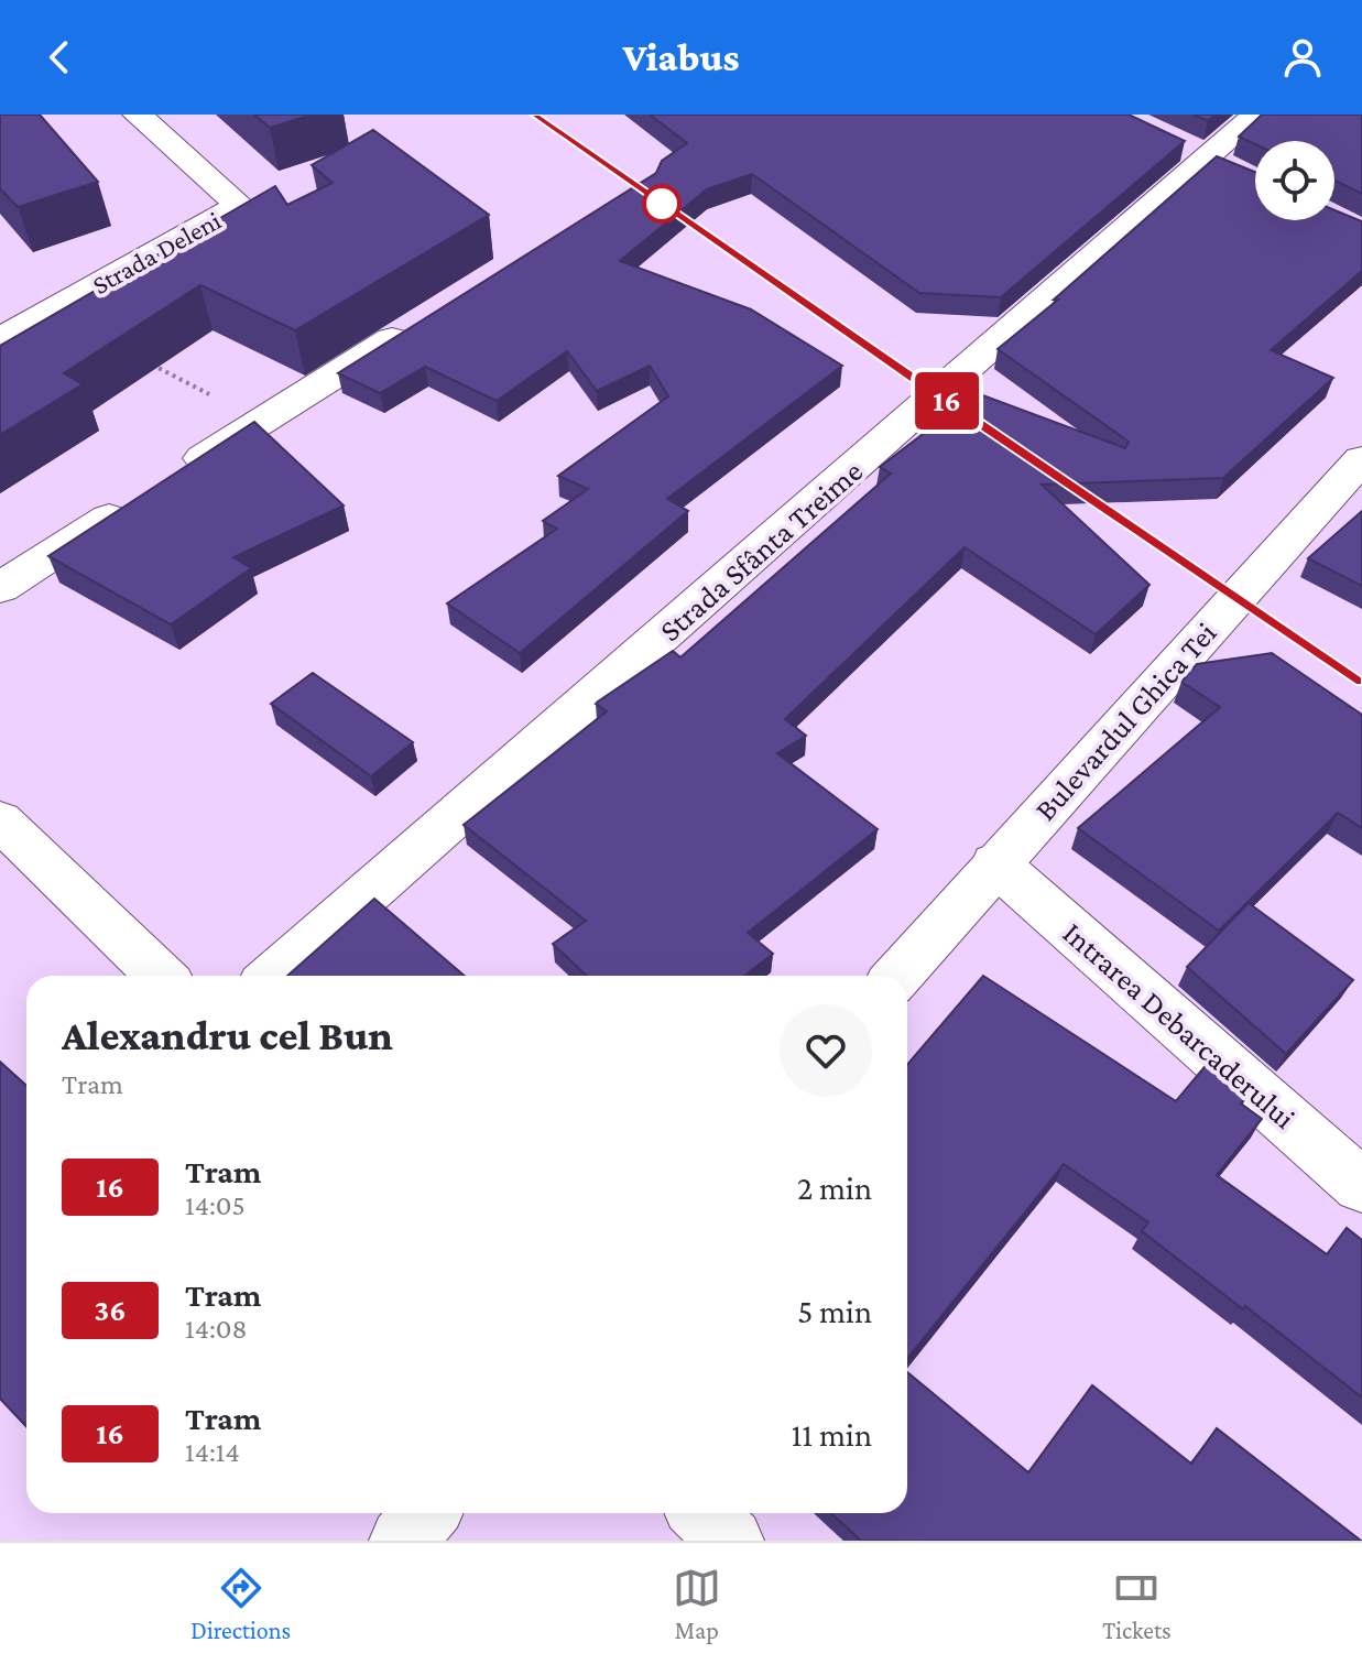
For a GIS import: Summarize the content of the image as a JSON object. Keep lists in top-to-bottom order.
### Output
{
  "streets": {
    "street": [
      "Strada Deleni",
      "Strada Sfânta Treime",
      "Bulevardul Ghica Tei",
      "Intrarea Debarcaderului"
    ]
  },
  "crossings": [
    ["Bulevardul Ghica Tei", "Intrarea Debarcaderului"]
  ],
  "lines": ["tram line 16"],
  "page": {
    "header": "Viabus",
    "on_map": "16",
    "heading": ["Alexandru cel Bun", "Tram"],
    "list": [
      {
        "mark": "16",
        "name": "Tram",
        "note": "14:05",
        "value": "2 min"
      },
      {
        "mark": "36",
        "name": "Tram",
        "note": "14:08",
        "value": "5 min"
      },
      {
        "mark": "16",
        "name": "Tram",
        "note": "14:14",
        "value": "11 min"
      }
    ],
    "tabs": ["Directions", "Map", "Tickets"]
  }
}
